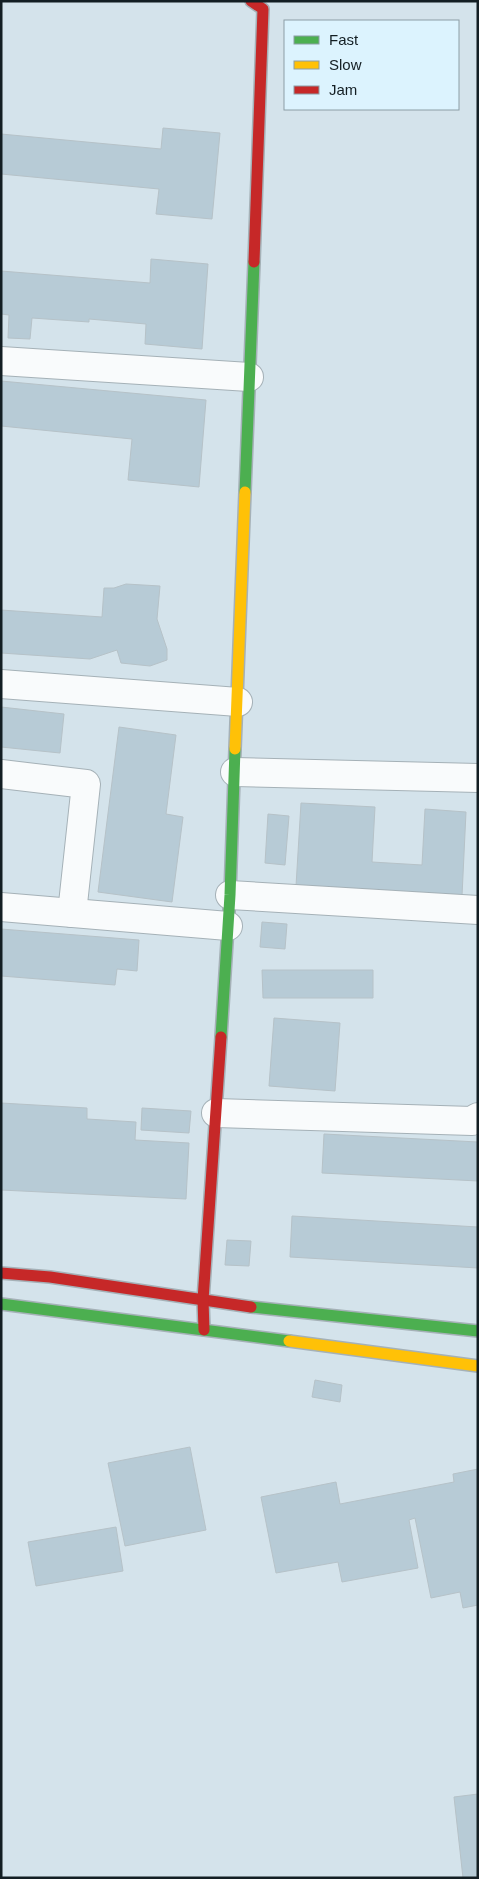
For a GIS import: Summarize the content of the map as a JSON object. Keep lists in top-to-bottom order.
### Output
{
  "legend": ["Fast", "Slow", "Jam"]
}
